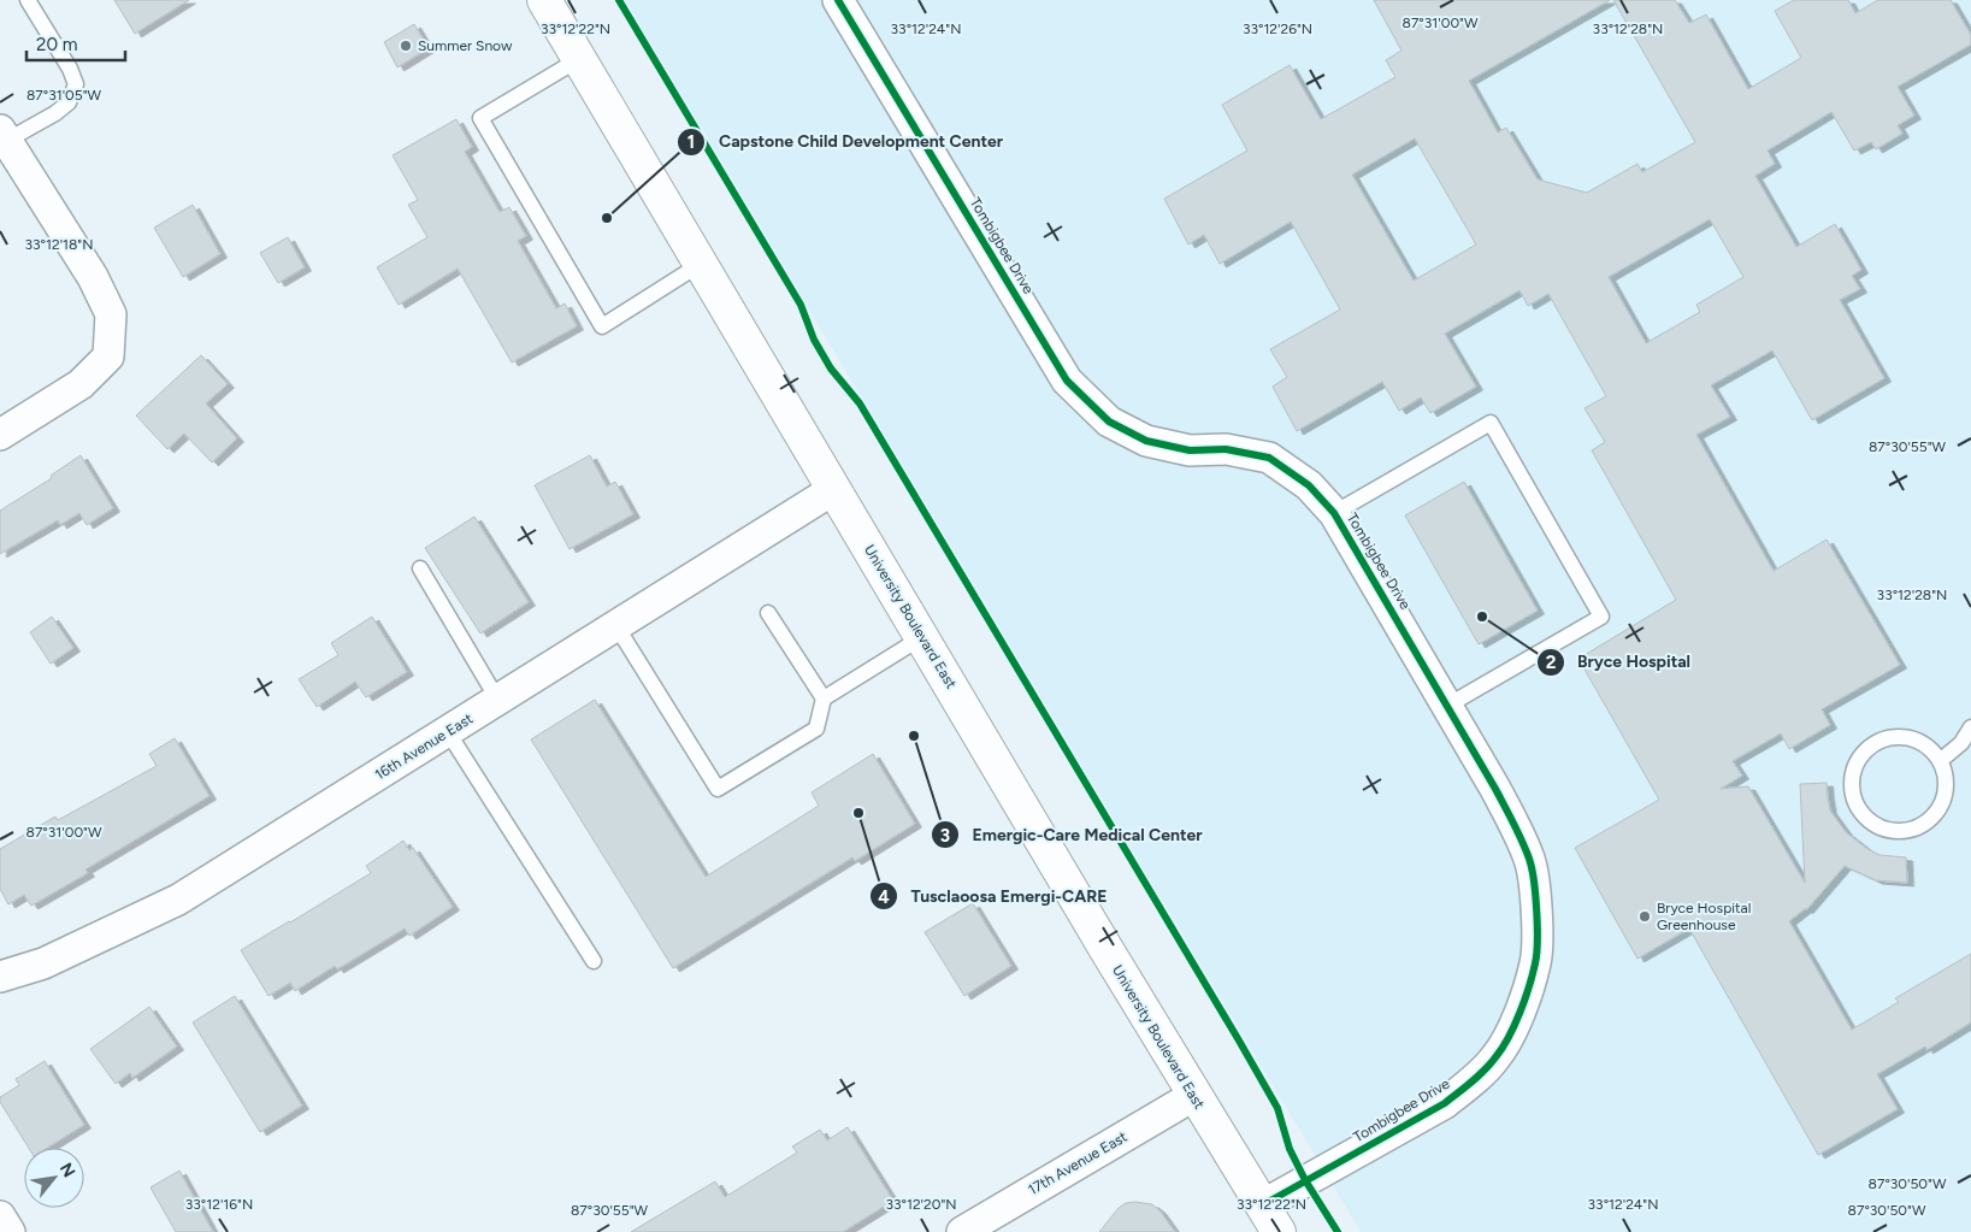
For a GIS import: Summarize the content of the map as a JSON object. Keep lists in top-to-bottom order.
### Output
{
  "streets": {
    "main road": ["University Boulevard East"],
    "street": ["Tombigbee Drive", "16th Avenue East", "17th Avenue East"]
  },
  "crossings": [
    ["Tombigbee Drive", "University Boulevard East"],
    ["University Boulevard East", "16th Avenue East"],
    ["University Boulevard East", "17th Avenue East"]
  ],
  "places": [
    "Summer Snow",
    "Capstone Child Development Center",
    "Bryce Hospital",
    "Emergic-Care Medical Center",
    "Tusclaoosa Emergi-CARE",
    "Bryce Hospital Greenhouse"
  ],
  "scale_bar": "20 m",
  "north": "top right",
  "coordinates": [
    "87°31'00\"W",
    "33°12'22\"N",
    "33°12'24\"N",
    "33°12'26\"N",
    "33°12'28\"N",
    "87°31'05\"W",
    "33°12'18\"N",
    "87°30'55\"W",
    "87°30'50\"W",
    "33°12'16\"N",
    "33°12'20\"N"
  ]
}
